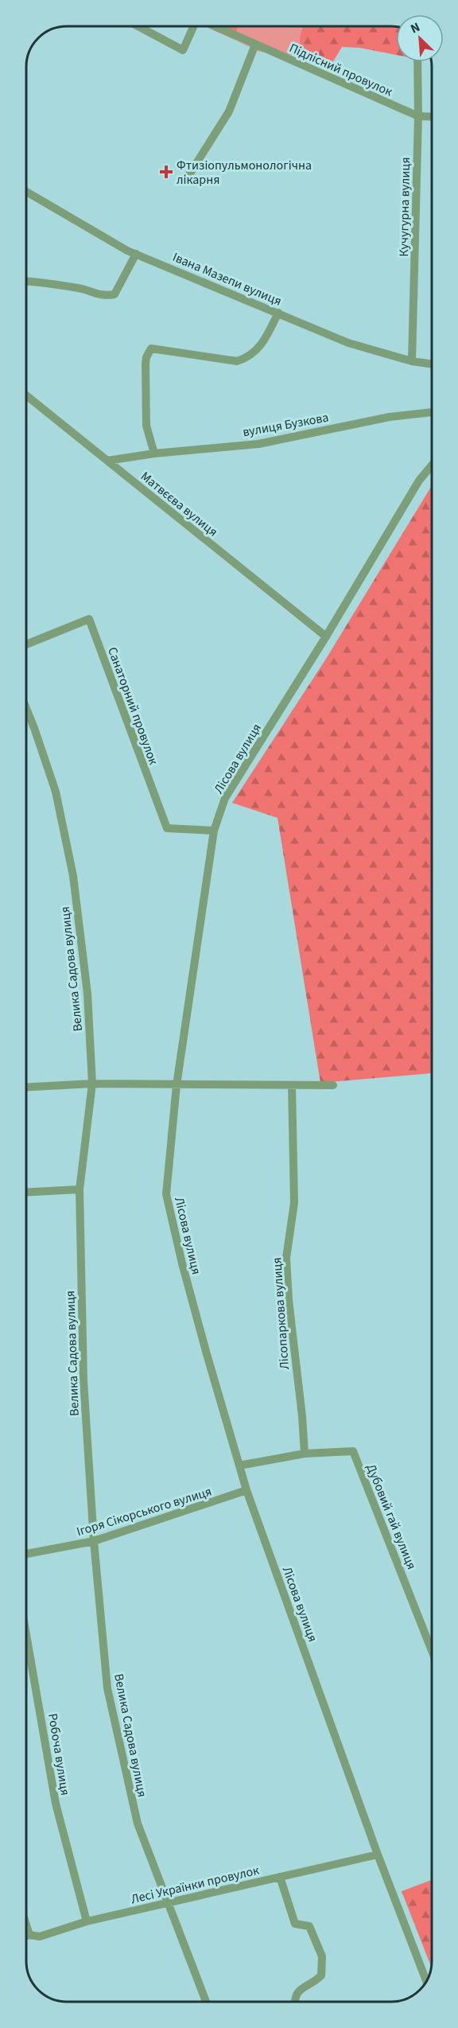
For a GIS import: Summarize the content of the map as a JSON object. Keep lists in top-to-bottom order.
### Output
{
  "streets": {
    "street": [
      "Підлісний провулок",
      "Кучугурна вулиця",
      "Івана Мазепи вулиця",
      "вулиця Бузкова",
      "Матвєєва вулиця",
      "Санаторний провулок",
      "Лісова вулиця",
      "Велика Садова вулиця",
      "Лісопаркова вулиця",
      "Ігоря Сікорського вулиця",
      "Дубовий гай вулиця",
      "Робоча вулиця",
      "Лесі Українки провулок"
    ]
  },
  "crossings": [
    ["Підлісний провулок", "Кучугурна вулиця"],
    ["Кучугурна вулиця", "Івана Мазепи вулиця"],
    ["вулиця Бузкова", "Матвєєва вулиця"],
    ["Матвєєва вулиця", "Лісова вулиця"],
    ["Санаторний провулок", "Лісова вулиця"],
    ["Лісова вулиця", "Ігоря Сікорського вулиця"],
    ["Лісова вулиця", "Лесі Українки провулок"],
    ["Велика Садова вулиця", "Ігоря Сікорського вулиця"],
    ["Велика Садова вулиця", "Лесі Українки провулок"],
    ["Лісопаркова вулиця", "Дубовий гай вулиця"],
    ["Робоча вулиця", "Лесі Українки провулок"]
  ],
  "places": {
    "health": ["Фтизіопульмонологічна лікарня"]
  },
  "north": "top left"
}
